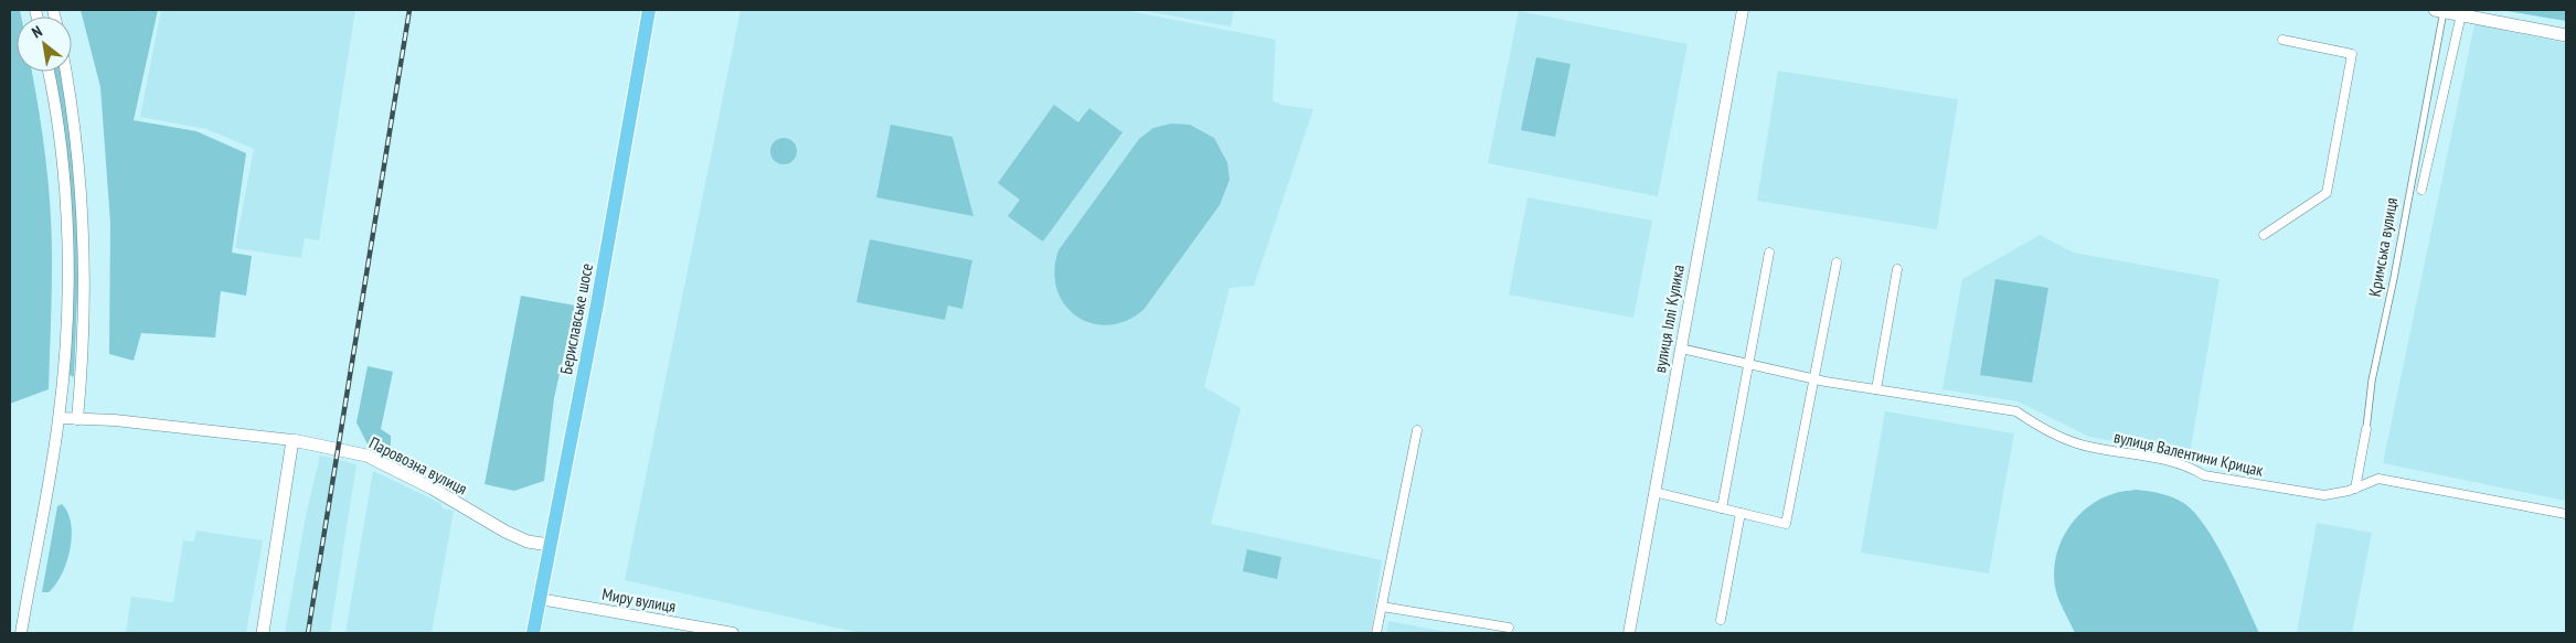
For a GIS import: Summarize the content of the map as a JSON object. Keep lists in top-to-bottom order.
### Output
{
  "streets": {
    "main road": ["Бериславське шосе", "Паровозна вулиця"],
    "street": [
      "Кримська вулиця",
      "вулиця Іллі Кулика",
      "вулиця Валентини Крицак",
      "Миру вулиця"
    ]
  },
  "crossings": [
    ["Кримська вулиця", "вулиця Валентини Крицак"],
    ["Бериславське шосе", "Паровозна вулиця"],
    ["Бериславське шосе", "Миру вулиця"],
    ["вулиця Іллі Кулика", "вулиця Валентини Крицак"]
  ],
  "north": "top left"
}
